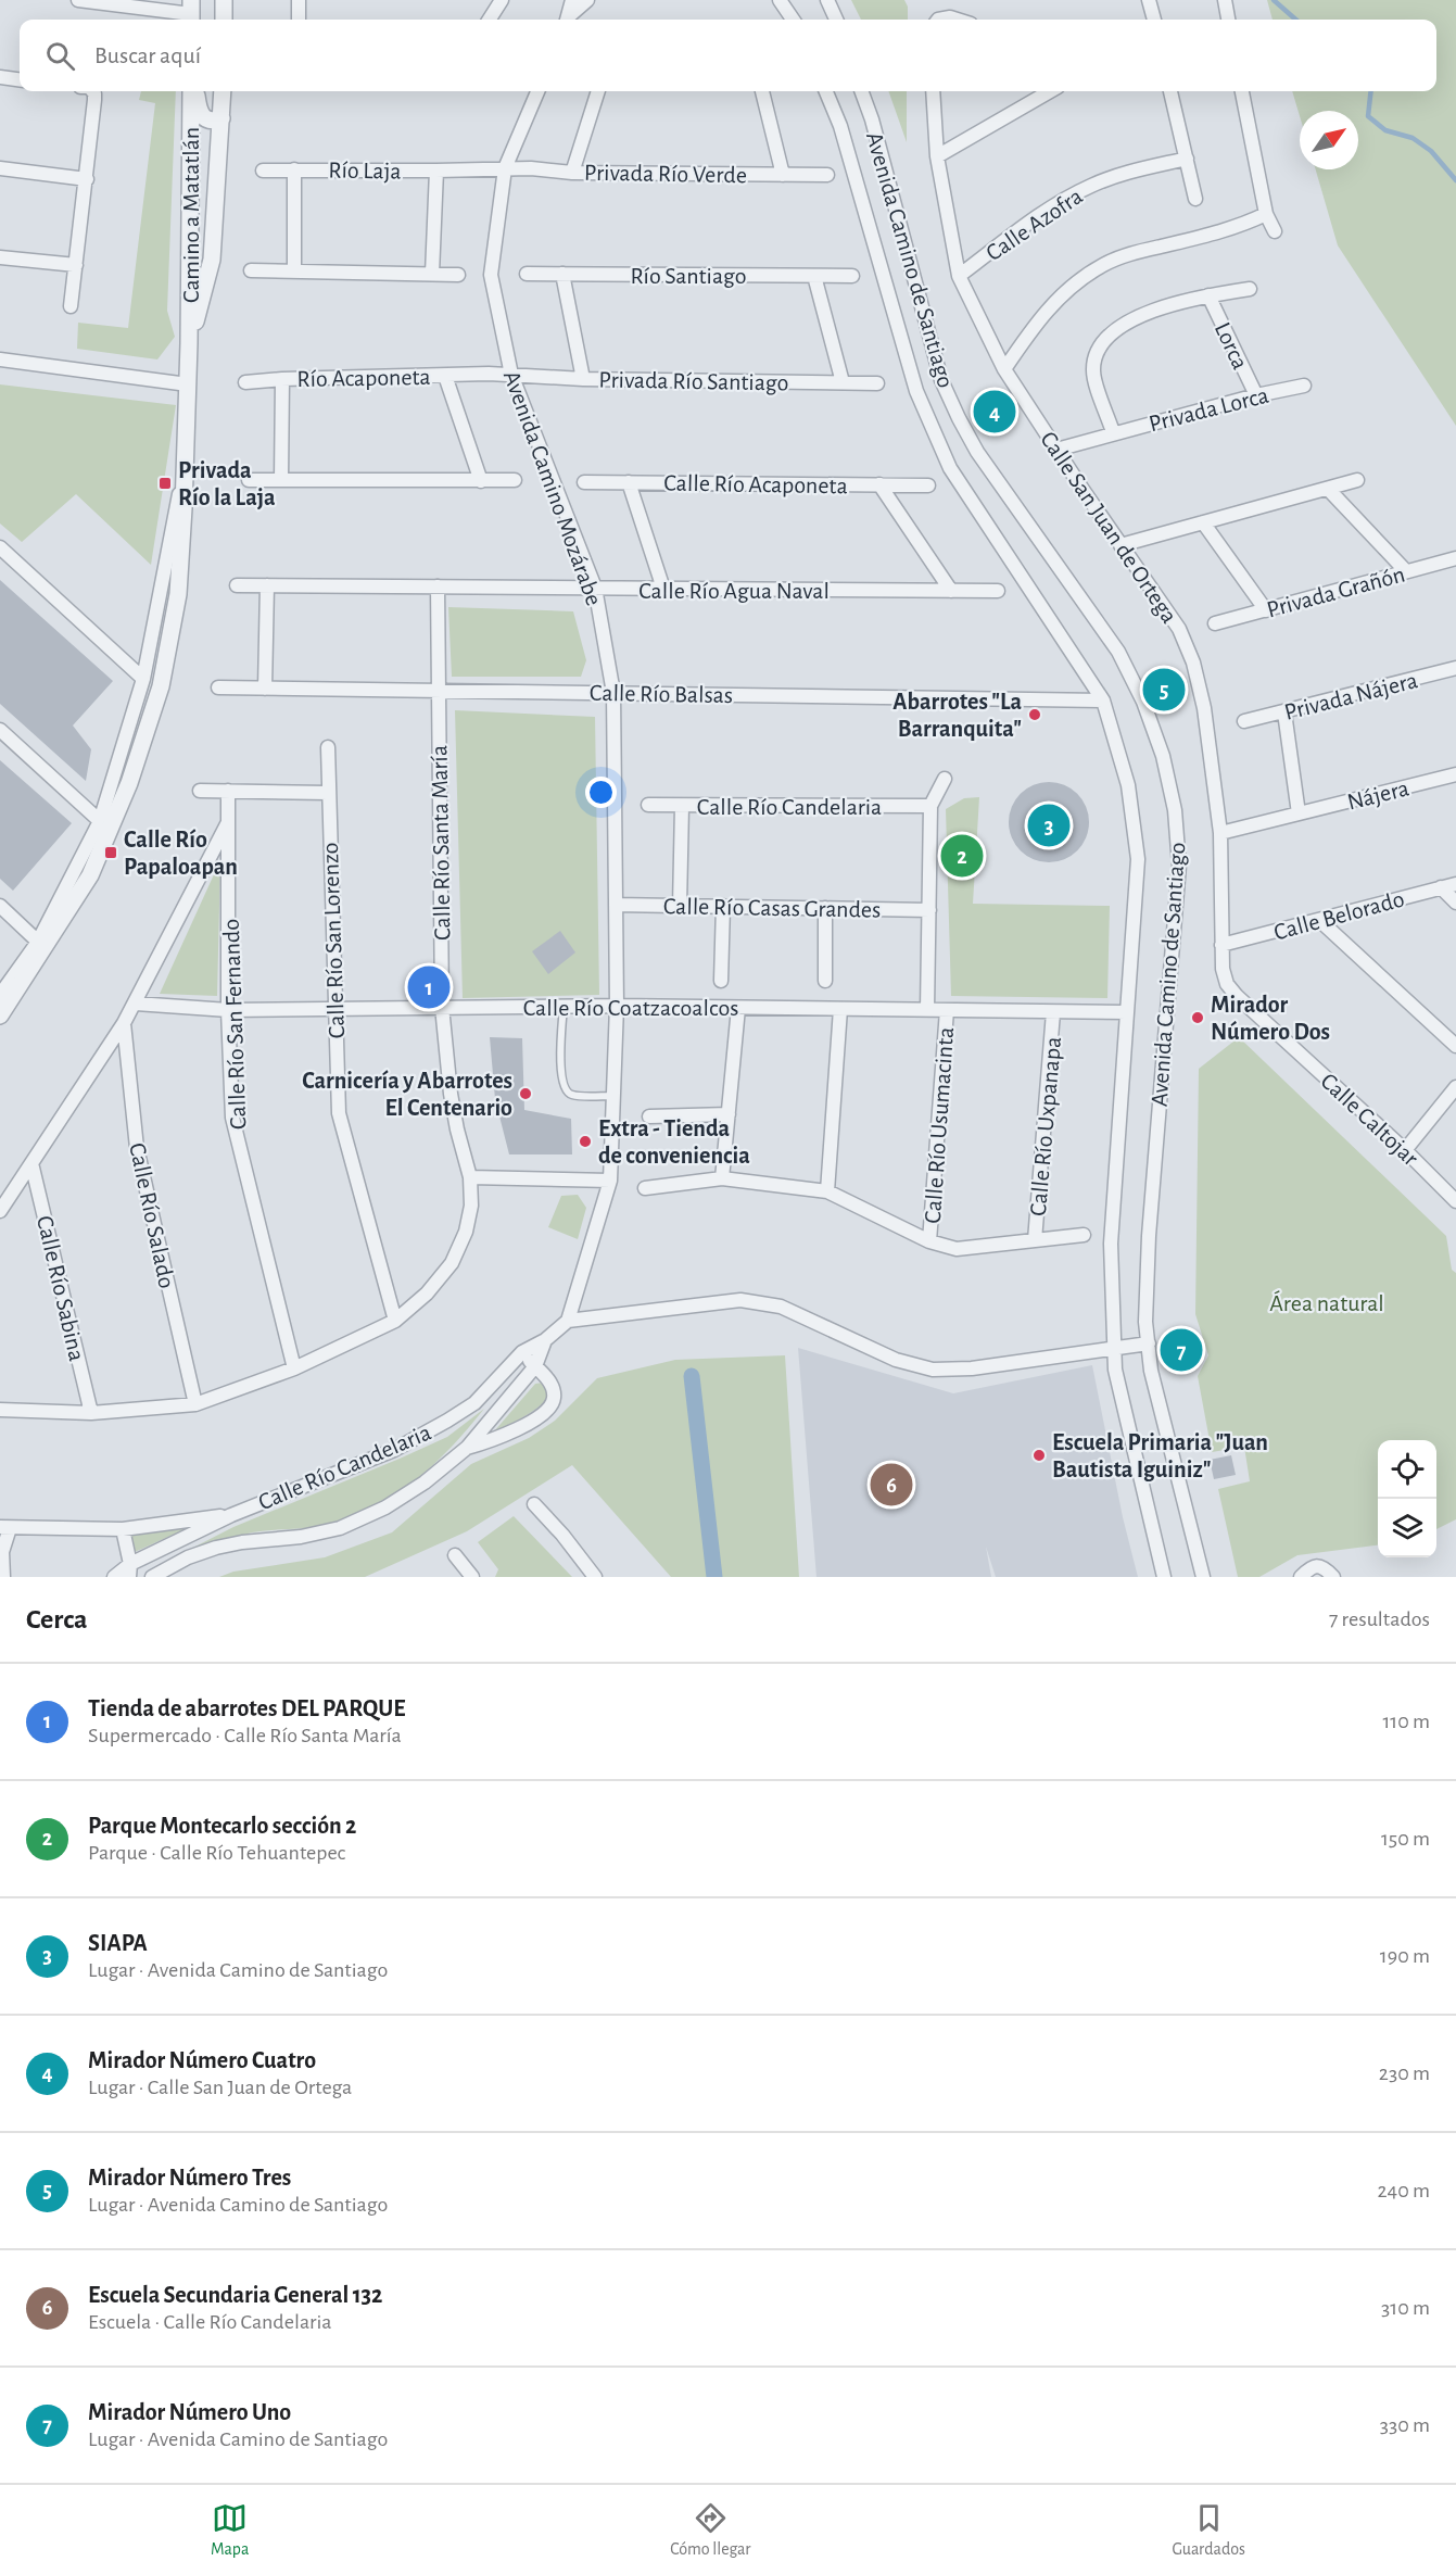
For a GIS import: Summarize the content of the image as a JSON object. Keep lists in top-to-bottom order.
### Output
{
  "streets": {
    "street": [
      "Río Laja",
      "Privada Río Verde",
      "Camino a Matatlán",
      "Calle Azofra",
      "Avenida Camino de Santiago",
      "Río Santiago",
      "Lorca",
      "Río Acaponeta",
      "Privada Río Santiago",
      "Privada Lorca",
      "Calle Río Acaponeta",
      "Avenida Camino Mozárabe",
      "Calle San Juan de Ortega",
      "Calle Río Agua Naval",
      "Privada Grañón",
      "Calle Río Balsas",
      "Privada Nájera",
      "Nájera",
      "Calle Río Candelaria",
      "Calle Río Santa María",
      "Calle Río Casas Grandes",
      "Calle Belorado",
      "Calle Río San Lorenzo",
      "Calle Río Coatzacoalcos",
      "Calle Río San Fernando",
      "Calle Caltojar",
      "Calle Río Usumacinta",
      "Calle Río Uxpanapa",
      "Calle Río Salado",
      "Calle Río Sabina"
    ]
  },
  "crossings": [
    ["Río Laja", "Privada Río Verde"],
    ["Río Laja", "Avenida Camino Mozárabe"],
    ["Privada Río Verde", "Avenida Camino Mozárabe"],
    ["Calle Azofra", "Calle San Juan de Ortega"],
    ["Avenida Camino de Santiago", "Calle Río Balsas"],
    ["Avenida Camino de Santiago", "Calle Río Coatzacoalcos"],
    ["Lorca", "Privada Lorca"],
    ["Río Acaponeta", "Privada Río Santiago"],
    ["Río Acaponeta", "Avenida Camino Mozárabe"],
    ["Privada Río Santiago", "Avenida Camino Mozárabe"],
    ["Privada Lorca", "Calle San Juan de Ortega"],
    ["Avenida Camino Mozárabe", "Calle Río Agua Naval"],
    ["Avenida Camino Mozárabe", "Calle Río Balsas"],
    ["Avenida Camino Mozárabe", "Calle Río Candelaria"],
    ["Avenida Camino Mozárabe", "Calle Río Casas Grandes"],
    ["Avenida Camino Mozárabe", "Calle Río Coatzacoalcos"],
    ["Calle San Juan de Ortega", "Nájera"],
    ["Calle San Juan de Ortega", "Calle Belorado"],
    ["Calle San Juan de Ortega", "Calle Caltojar"],
    ["Calle Río Agua Naval", "Calle Río Santa María"],
    ["Calle Río Balsas", "Calle Río Santa María"],
    ["Calle Río Santa María", "Calle Río San Lorenzo"],
    ["Calle Río Santa María", "Calle Río Coatzacoalcos"],
    ["Calle Río Santa María", "Calle Río San Fernando"],
    ["Calle Río Santa María", "Calle Río Salado"],
    ["Calle Río Santa María", "Calle Río Sabina"],
    ["Calle Río San Lorenzo", "Calle Río Coatzacoalcos"],
    ["Calle Río Coatzacoalcos", "Calle Río San Fernando"],
    ["Calle Río Coatzacoalcos", "Calle Río Usumacinta"],
    ["Calle Río Coatzacoalcos", "Calle Río Uxpanapa"]
  ],
  "parks": ["Área natural"],
  "places": {
    "transit": ["Privada Río la Laja", "Calle Río Papaloapan"],
    "other": [
      "Abarrotes \"La Barranquita\"",
      "Mirador Número Dos",
      "Carnicería y Abarrotes El Centenario",
      "Extra - Tienda de conveniencia",
      "Escuela Primaria \"Juan Bautista Iguiniz\""
    ]
  },
  "north": "top right",
  "page": {
    "search": "Buscar aquí",
    "pins": [
      "4",
      "5",
      "3",
      "2",
      "1",
      "7",
      "6"
    ],
    "heading": ["Cerca", "7 resultados"],
    "list": [
      {
        "mark": "1",
        "name": "Tienda de abarrotes DEL PARQUE",
        "note": "Supermercado · Calle Río Santa María",
        "value": "110 m"
      },
      {
        "mark": "2",
        "name": "Parque Montecarlo sección 2",
        "note": "Parque · Calle Río Tehuantepec",
        "value": "150 m"
      },
      {
        "mark": "3",
        "name": "SIAPA",
        "note": "Lugar · Avenida Camino de Santiago",
        "value": "190 m"
      },
      {
        "mark": "4",
        "name": "Mirador Número Cuatro",
        "note": "Lugar · Calle San Juan de Ortega",
        "value": "230 m"
      },
      {
        "mark": "5",
        "name": "Mirador Número Tres",
        "note": "Lugar · Avenida Camino de Santiago",
        "value": "240 m"
      },
      {
        "mark": "6",
        "name": "Escuela Secundaria General 132",
        "note": "Escuela · Calle Río Candelaria",
        "value": "310 m"
      },
      {
        "mark": "7",
        "name": "Mirador Número Uno",
        "note": "Lugar · Avenida Camino de Santiago",
        "value": "330 m"
      }
    ],
    "nav": ["Mapa", "Cómo llegar", "Guardados"]
  }
}
